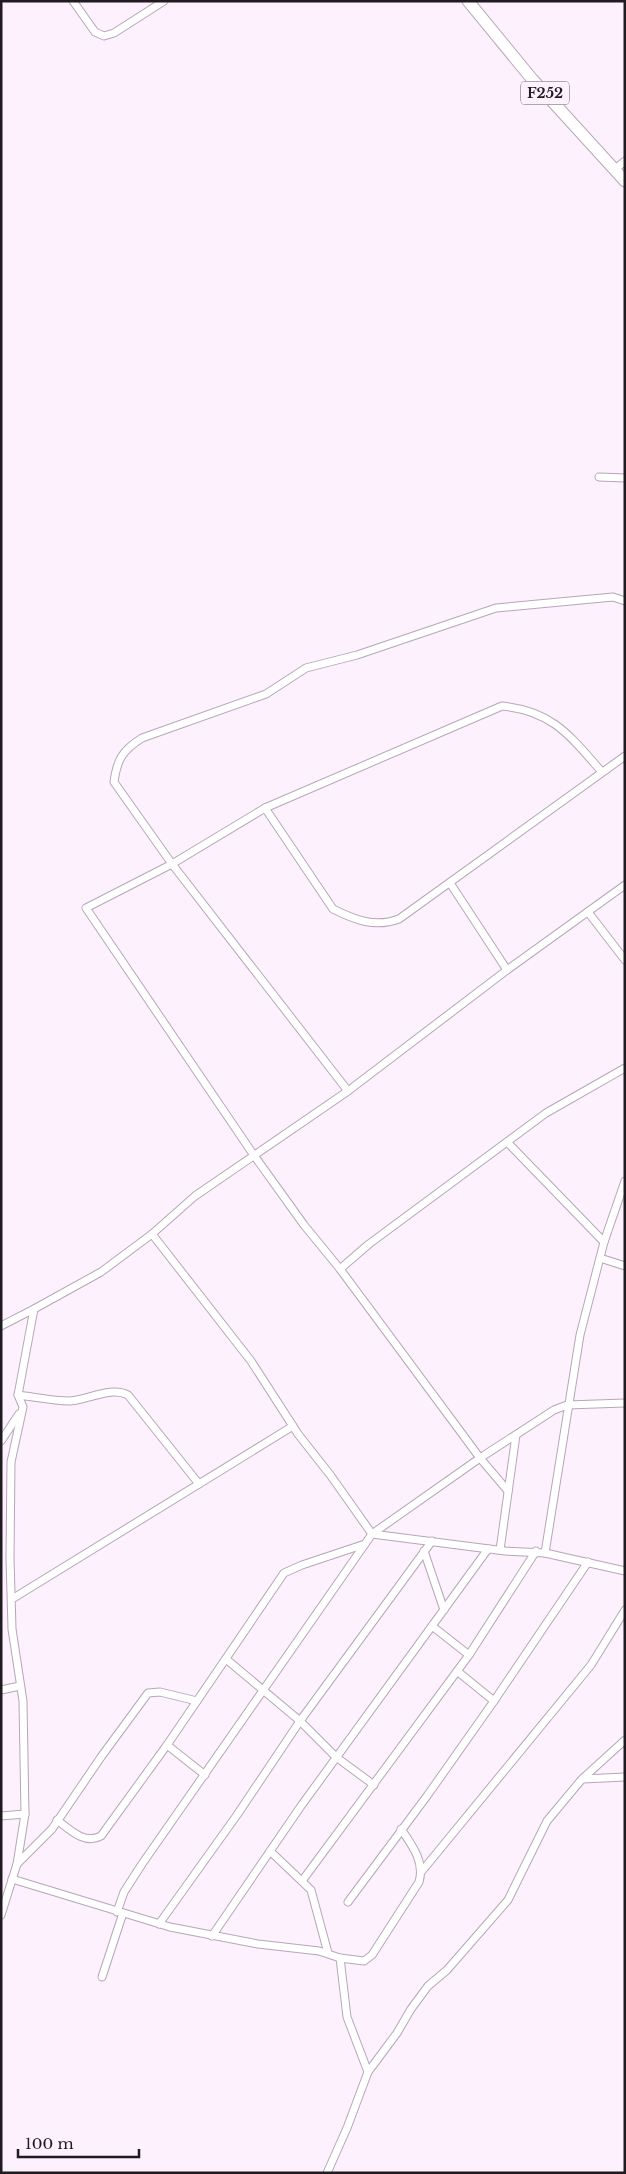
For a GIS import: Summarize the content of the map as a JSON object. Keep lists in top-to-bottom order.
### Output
{
  "streets": {
    "main road": ["F252"]
  },
  "scale_bar": "100 m"
}
